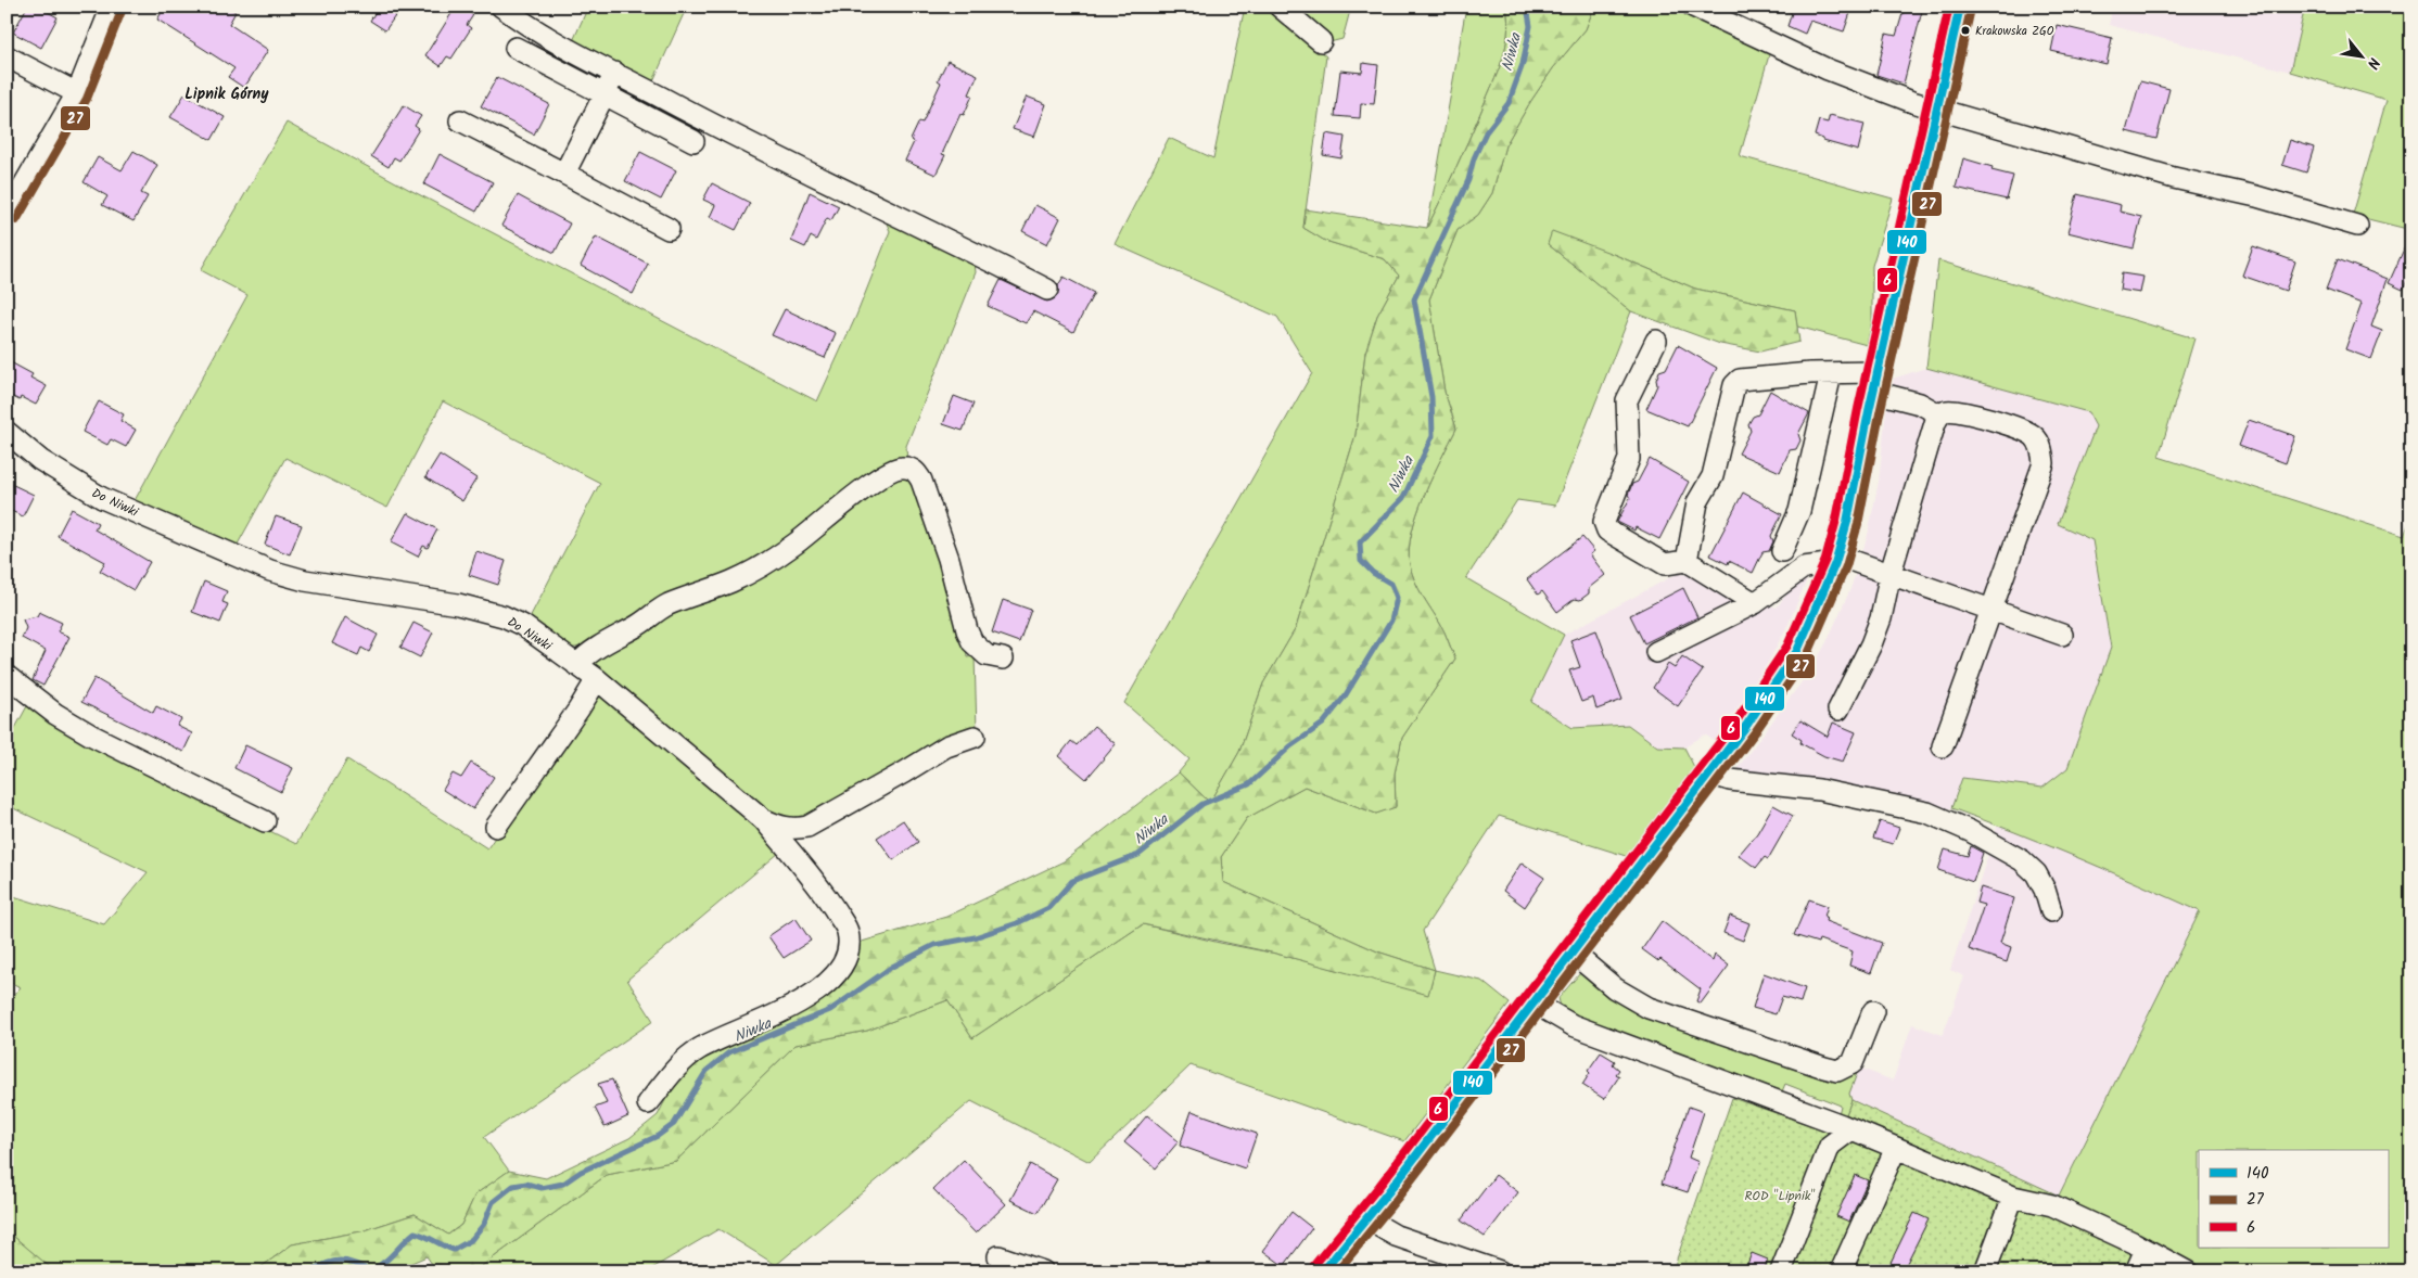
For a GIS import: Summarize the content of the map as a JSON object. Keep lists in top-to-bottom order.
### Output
{
  "streets": {
    "street": ["Do Niwki"]
  },
  "districts": ["Lipnik Górny"],
  "water": ["Niwka"],
  "parks": ["ROD \"Lipnik\""],
  "places": ["Krakowska ZGO"],
  "lines": ["transit line 140", "transit line 6", "transit line 27"],
  "legend": ["140", "27", "6"],
  "north": "bottom right"
}
